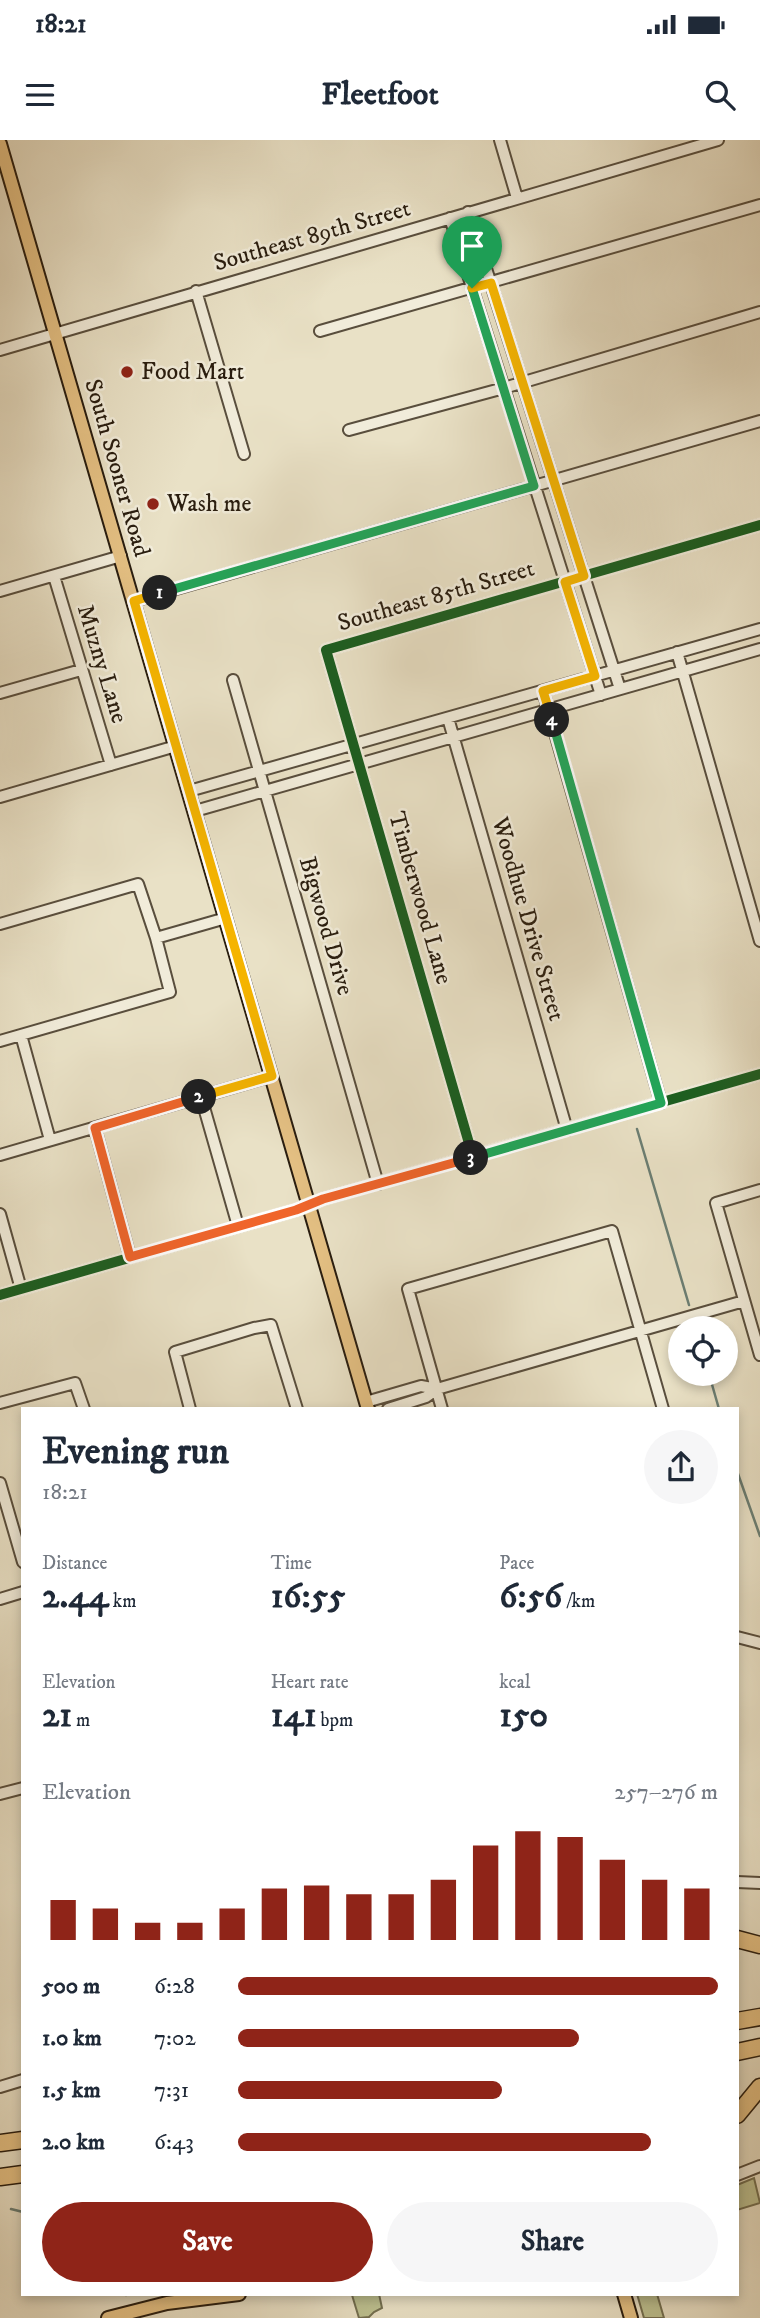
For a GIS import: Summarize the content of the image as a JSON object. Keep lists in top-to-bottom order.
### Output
{
  "streets": {
    "main road": ["South Sooner Road"],
    "street": [
      "Southeast 89th Street",
      "Southeast 85th Street",
      "Muzny Lane",
      "Timberwood Lane",
      "Woodhue Drive Street",
      "Bigwood Drive"
    ]
  },
  "crossings": [
    ["Southeast 89th Street", "South Sooner Road"],
    ["Southeast 85th Street", "Timberwood Lane"]
  ],
  "places": ["Food Mart", "Wash me"],
  "page": {
    "status": "18:21",
    "header": "Fleetfoot",
    "pins": [
      "1",
      "4",
      "2",
      "3"
    ],
    "heading": ["Evening run", "18:21"],
    "stats": [
      ["Distance", "2.44 km"],
      ["Time", "16:55"],
      ["Pace", "6:56 /km"],
      ["Elevation", "21 m"],
      ["Heart rate", "141 bpm"],
      ["kcal", "150"]
    ],
    "chart": ["Elevation", "257–276 m"],
    "list": [
      {
        "name": "500 m",
        "note": "6:28"
      },
      {
        "name": "1.0 km",
        "note": "7:02"
      },
      {
        "name": "1.5 km",
        "note": "7:31"
      },
      {
        "name": "2.0 km",
        "note": "6:43"
      }
    ],
    "buttons": ["Save", "Share"]
  }
}
